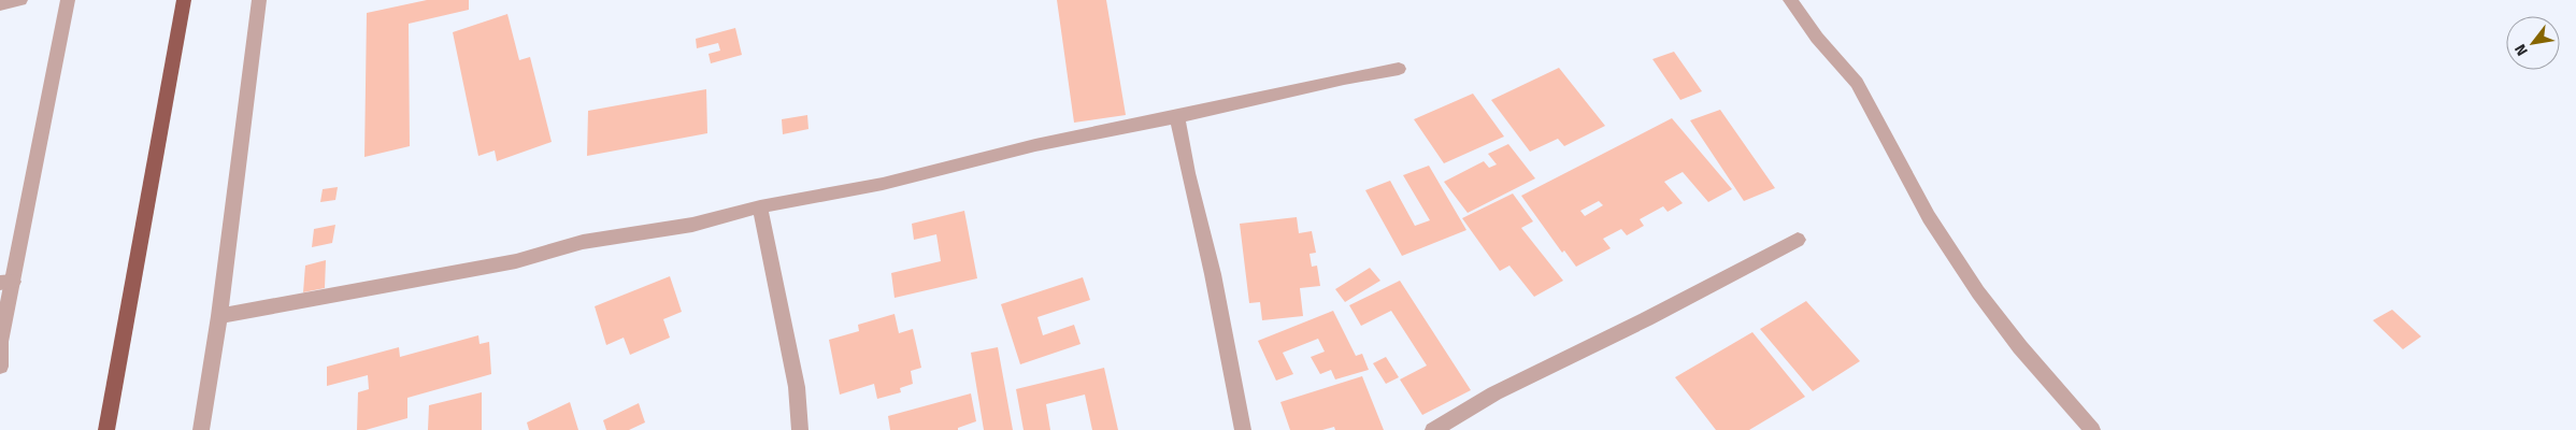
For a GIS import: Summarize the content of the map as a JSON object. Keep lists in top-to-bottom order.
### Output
{
  "north": "bottom left"
}
